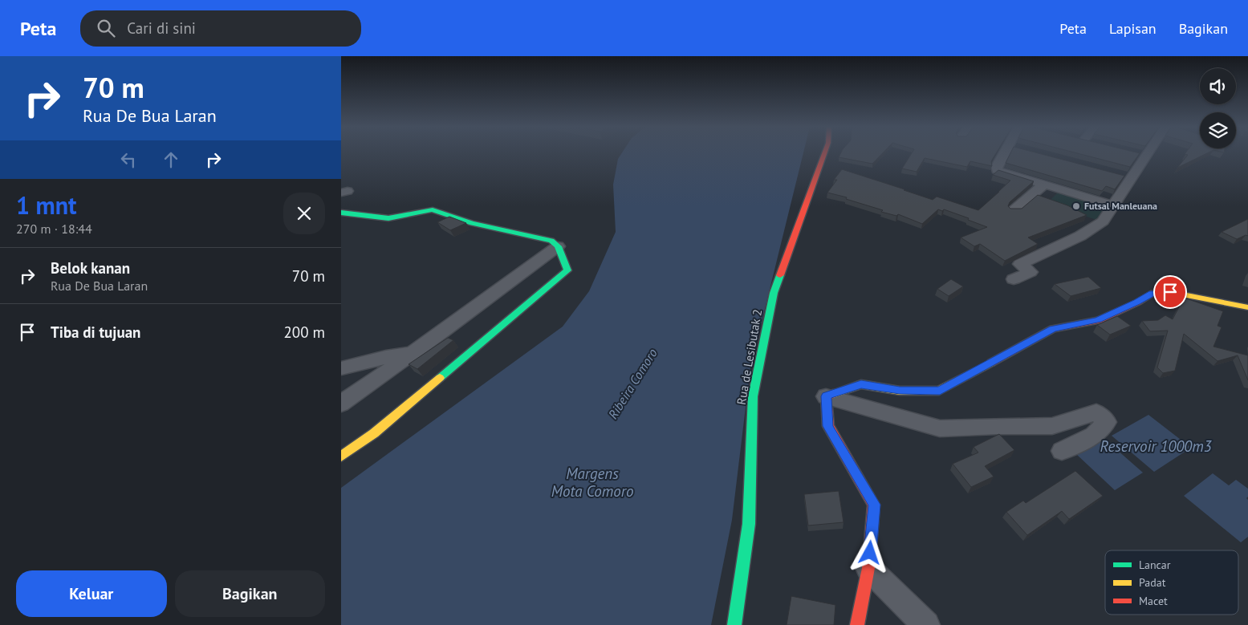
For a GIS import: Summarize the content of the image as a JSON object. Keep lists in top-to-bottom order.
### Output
{
  "streets": {
    "street": ["Rua de Lesibutak 2"]
  },
  "water": ["Ribeira Comoro", "Reservoir 1000m3", "Margens Mota Comoro"],
  "places": ["Futsal Manleuana"],
  "legend": ["Lancar", "Padat", "Macet"],
  "page": {
    "header": "Peta",
    "search": "Cari di sini",
    "nav": ["Peta", "Lapisan", "Bagikan"],
    "turn": ["70 m", "Rua De Bua Laran"],
    "heading": ["1 mnt", "270 m · 18:44"],
    "list": [
      {
        "name": "Belok kanan",
        "note": "Rua De Bua Laran",
        "value": "70 m"
      },
      {
        "name": "Tiba di tujuan",
        "value": "200 m"
      }
    ],
    "buttons": ["Keluar", "Bagikan"]
  }
}
